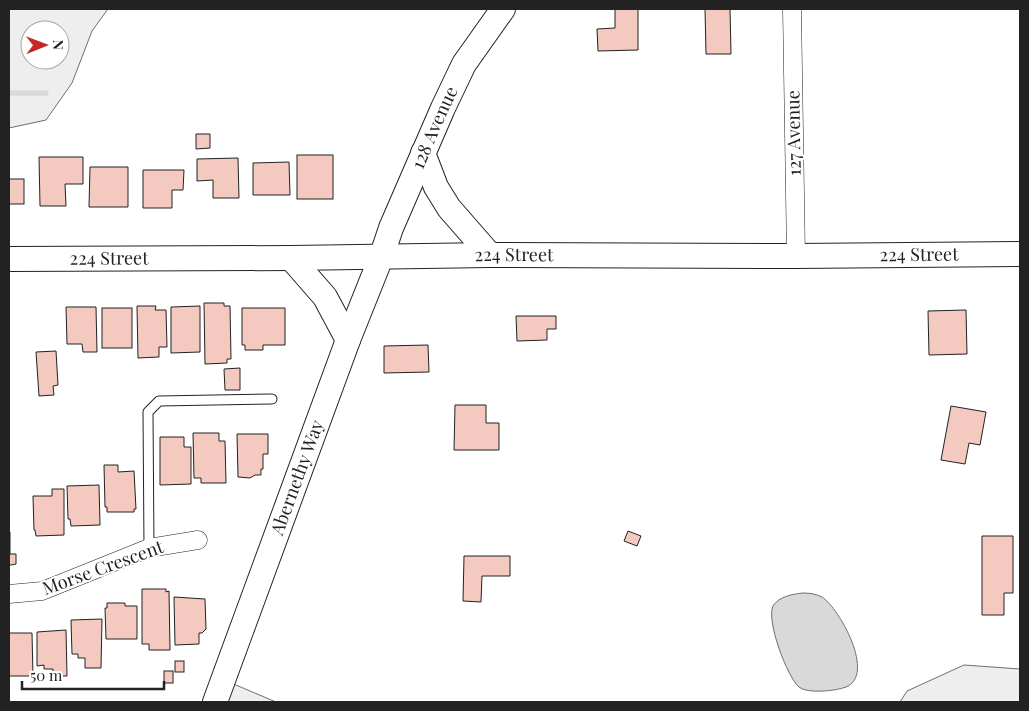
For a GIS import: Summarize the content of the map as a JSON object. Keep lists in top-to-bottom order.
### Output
{
  "streets": {
    "street": [
      "128 Avenue",
      "127 Avenue",
      "224 Street",
      "Abernethy Way",
      "Morse Crescent"
    ]
  },
  "crossings": [
    ["128 Avenue", "224 Street"],
    ["128 Avenue", "Abernethy Way"],
    ["127 Avenue", "224 Street"],
    ["224 Street", "Abernethy Way"]
  ],
  "scale_bar": "50 m",
  "north": "right"
}
